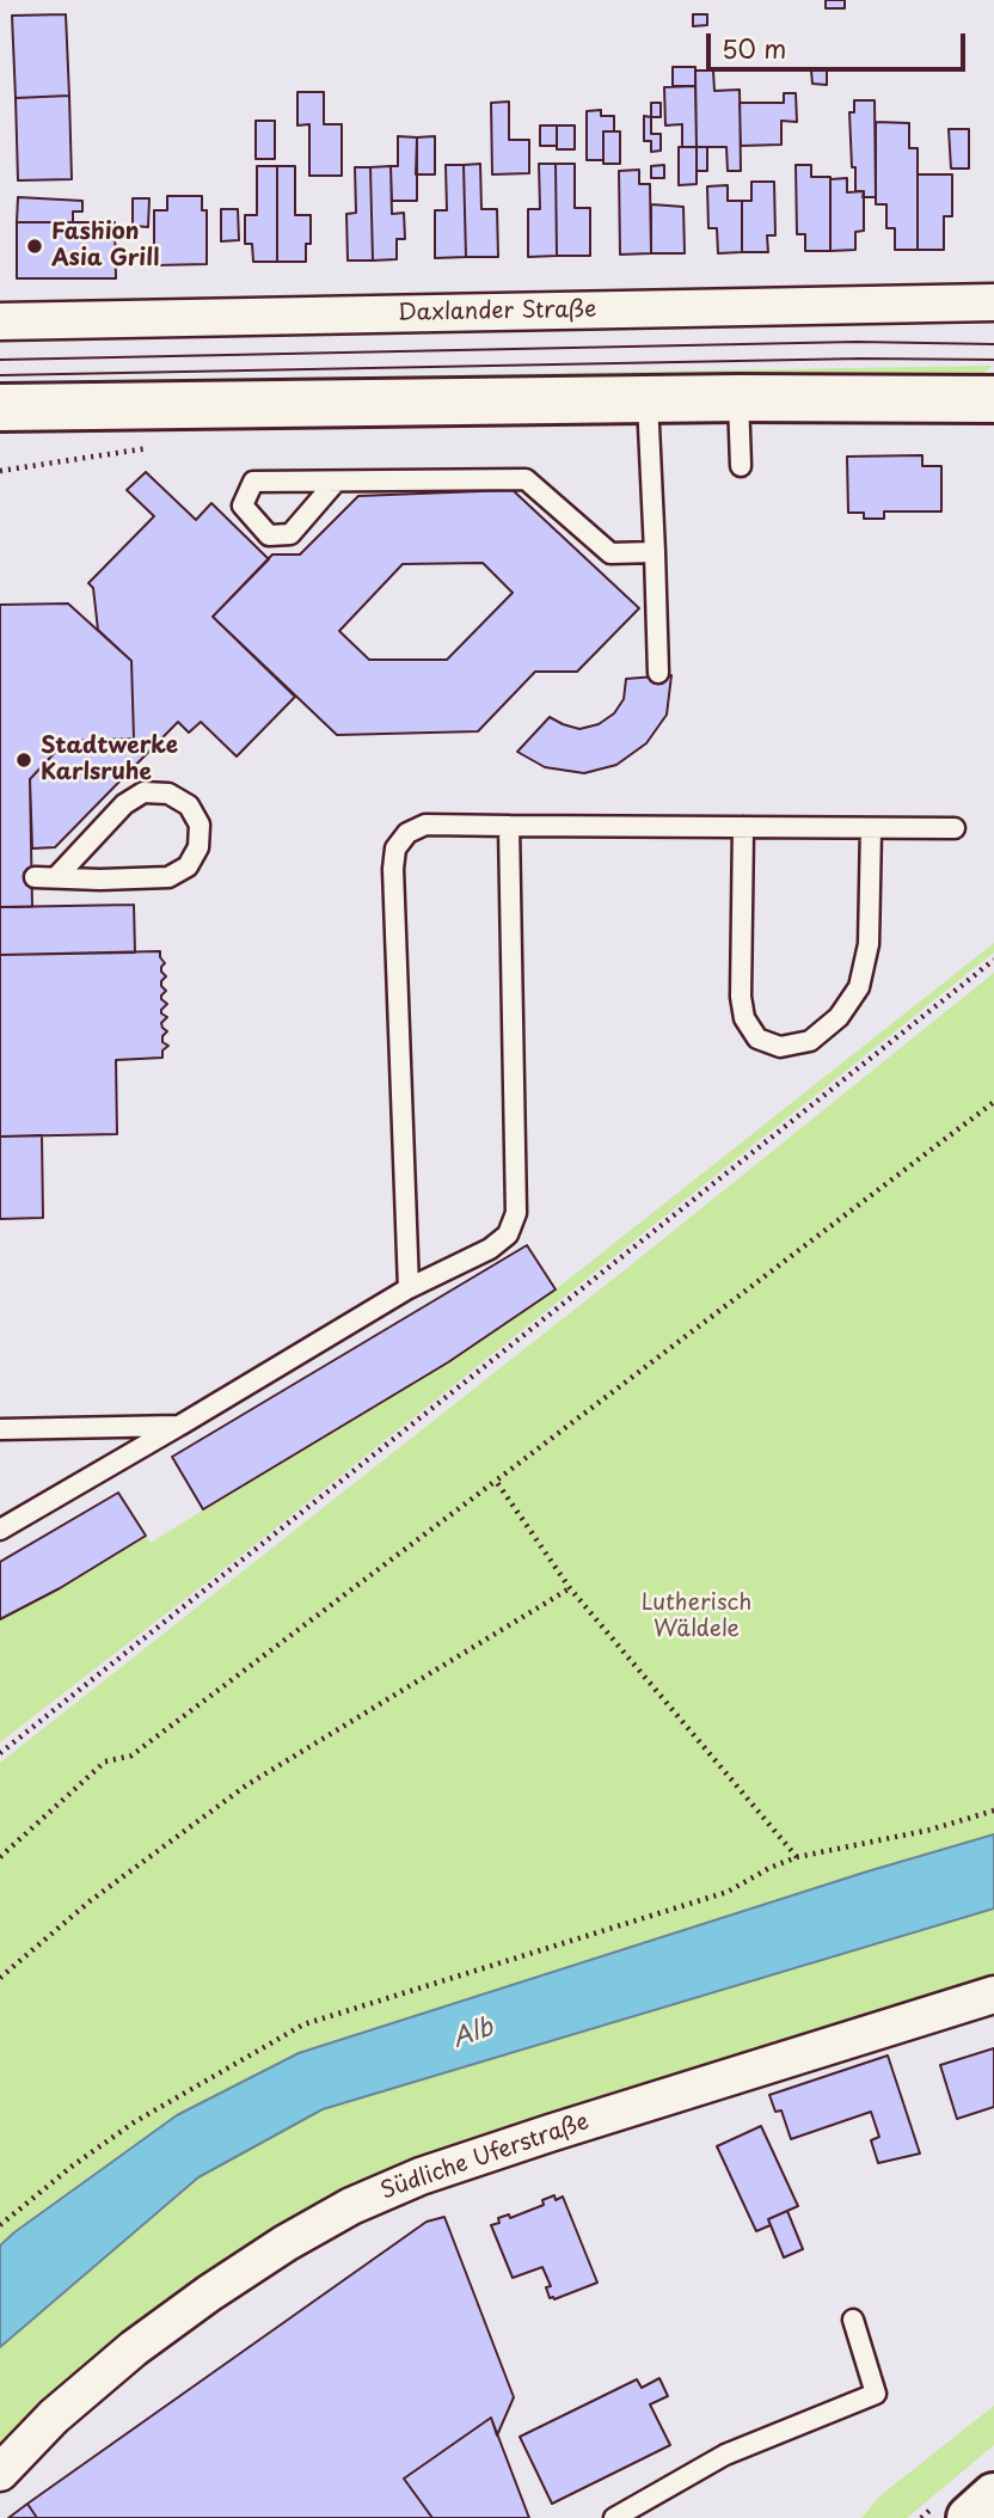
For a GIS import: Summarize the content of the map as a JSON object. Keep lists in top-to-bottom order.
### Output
{
  "streets": {
    "street": ["Daxlander Straße", "Südliche Uferstraße"]
  },
  "water": ["Alb"],
  "parks": ["Lutherisch Wäldele"],
  "places": ["Fashion Asia Grill", "Stadtwerke Karlsruhe"],
  "scale_bar": "50 m"
}
